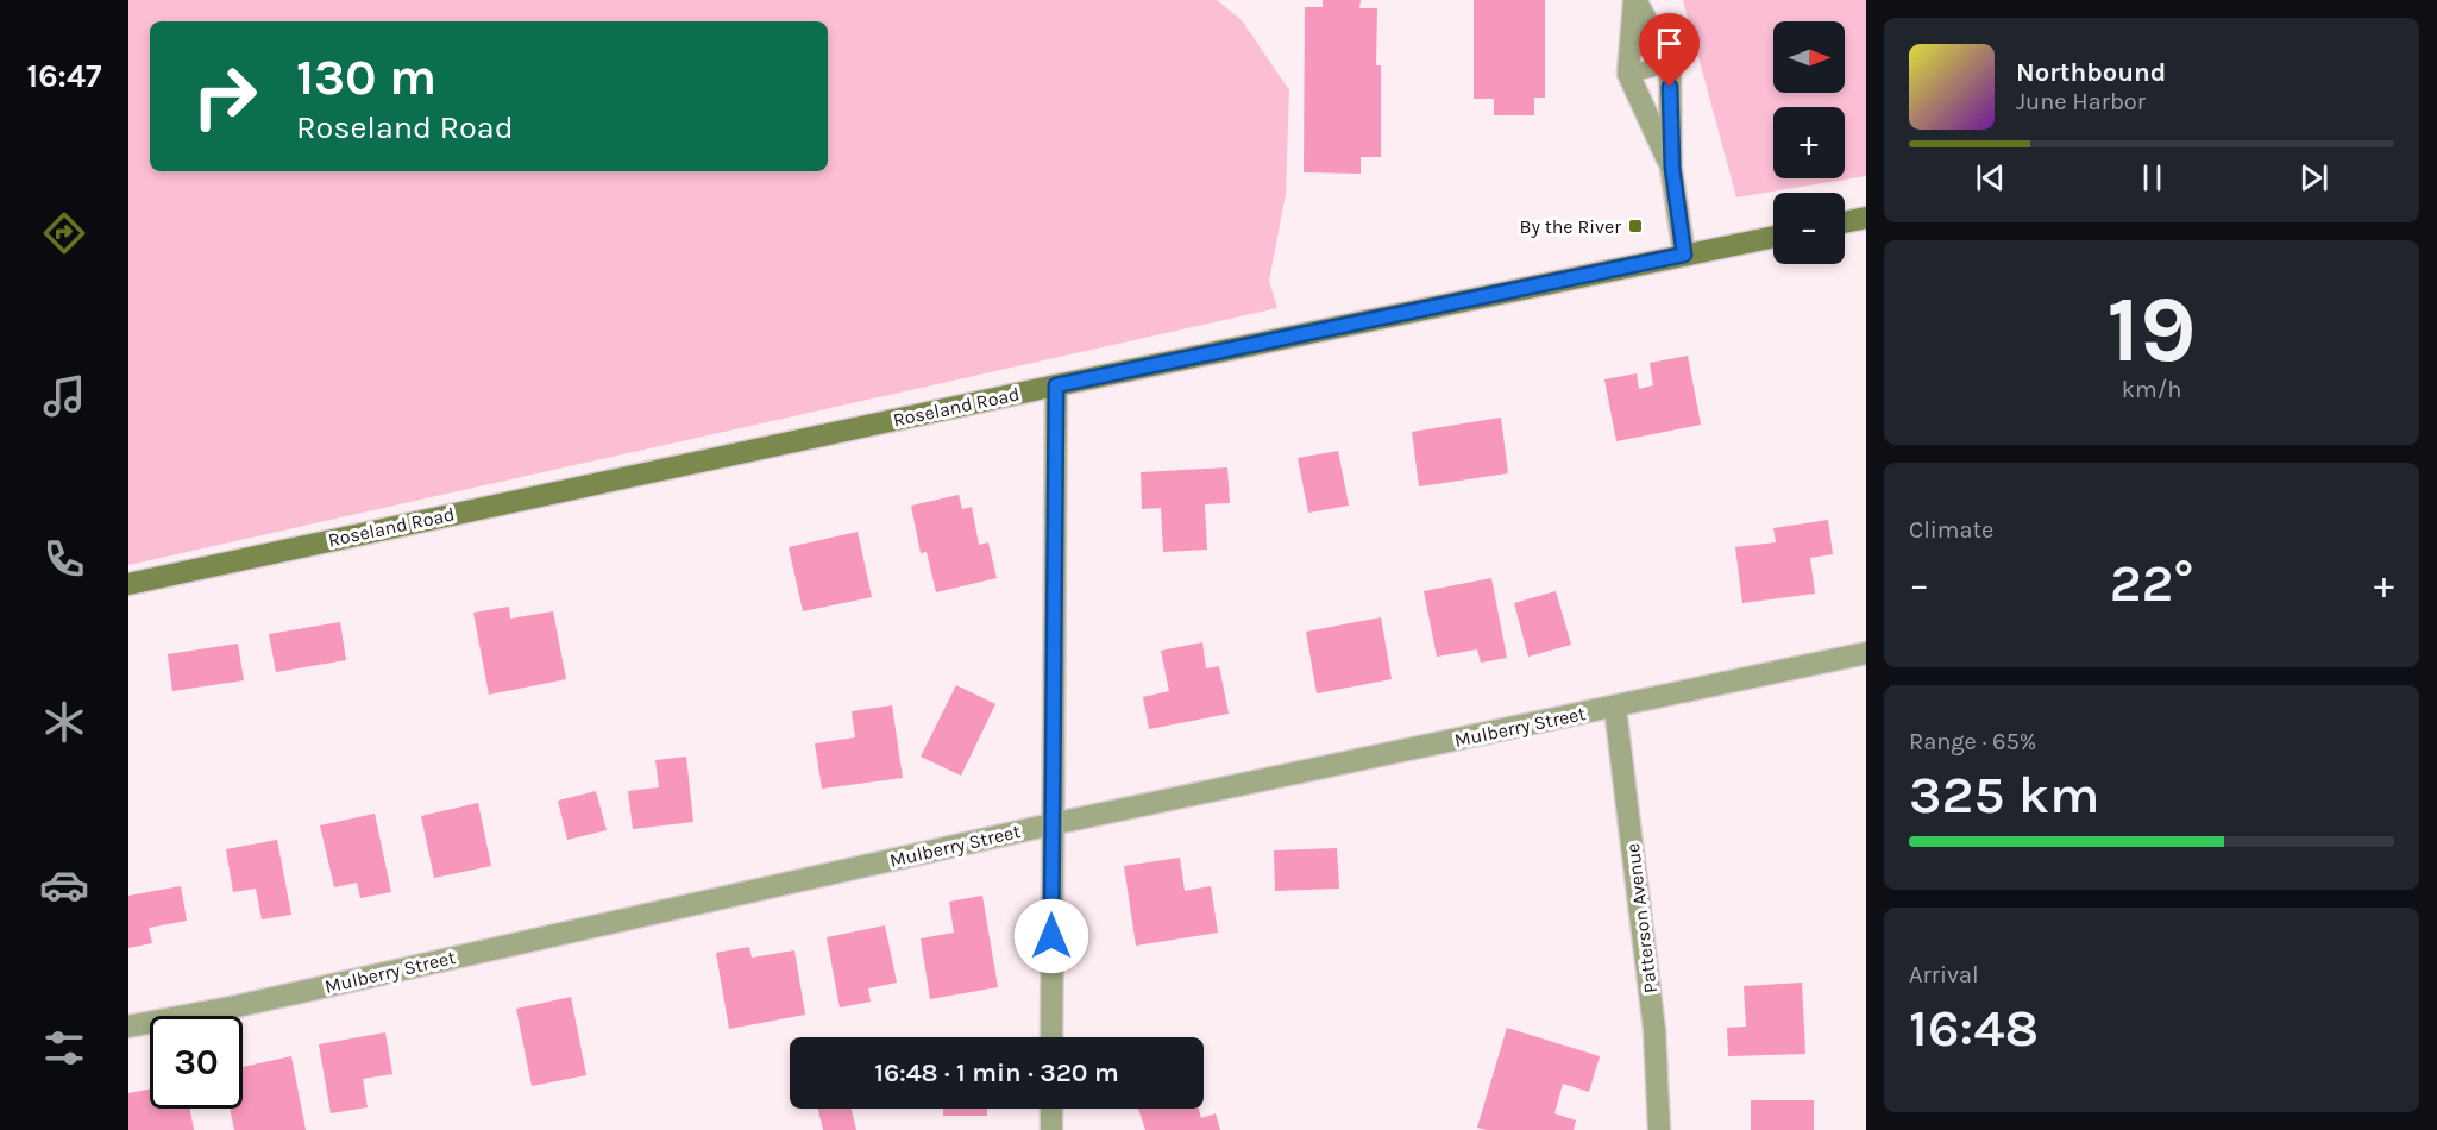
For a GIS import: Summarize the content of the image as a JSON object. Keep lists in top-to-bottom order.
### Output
{
  "streets": {
    "main road": ["Roseland Road"],
    "street": ["Mulberry Street", "Patterson Avenue"]
  },
  "crossings": [
    ["Mulberry Street", "Patterson Avenue"]
  ],
  "places": {
    "transit": ["By the River"]
  },
  "north": "right",
  "page": {
    "tabs": "16:47",
    "map_buttons": ["+", "−"],
    "turn": ["130 m", "Roseland Road"],
    "song": ["Northbound", "June Harbor"],
    "tile": [
      ["19", "km/h"],
      "Climate",
      ["Range · 65%", "325 km"],
      ["Arrival", "16:48"]
    ],
    "heat": ["−", "22°", "+"],
    "limit": "30",
    "trip": "16:48 · 1 min · 320 m"
  }
}
